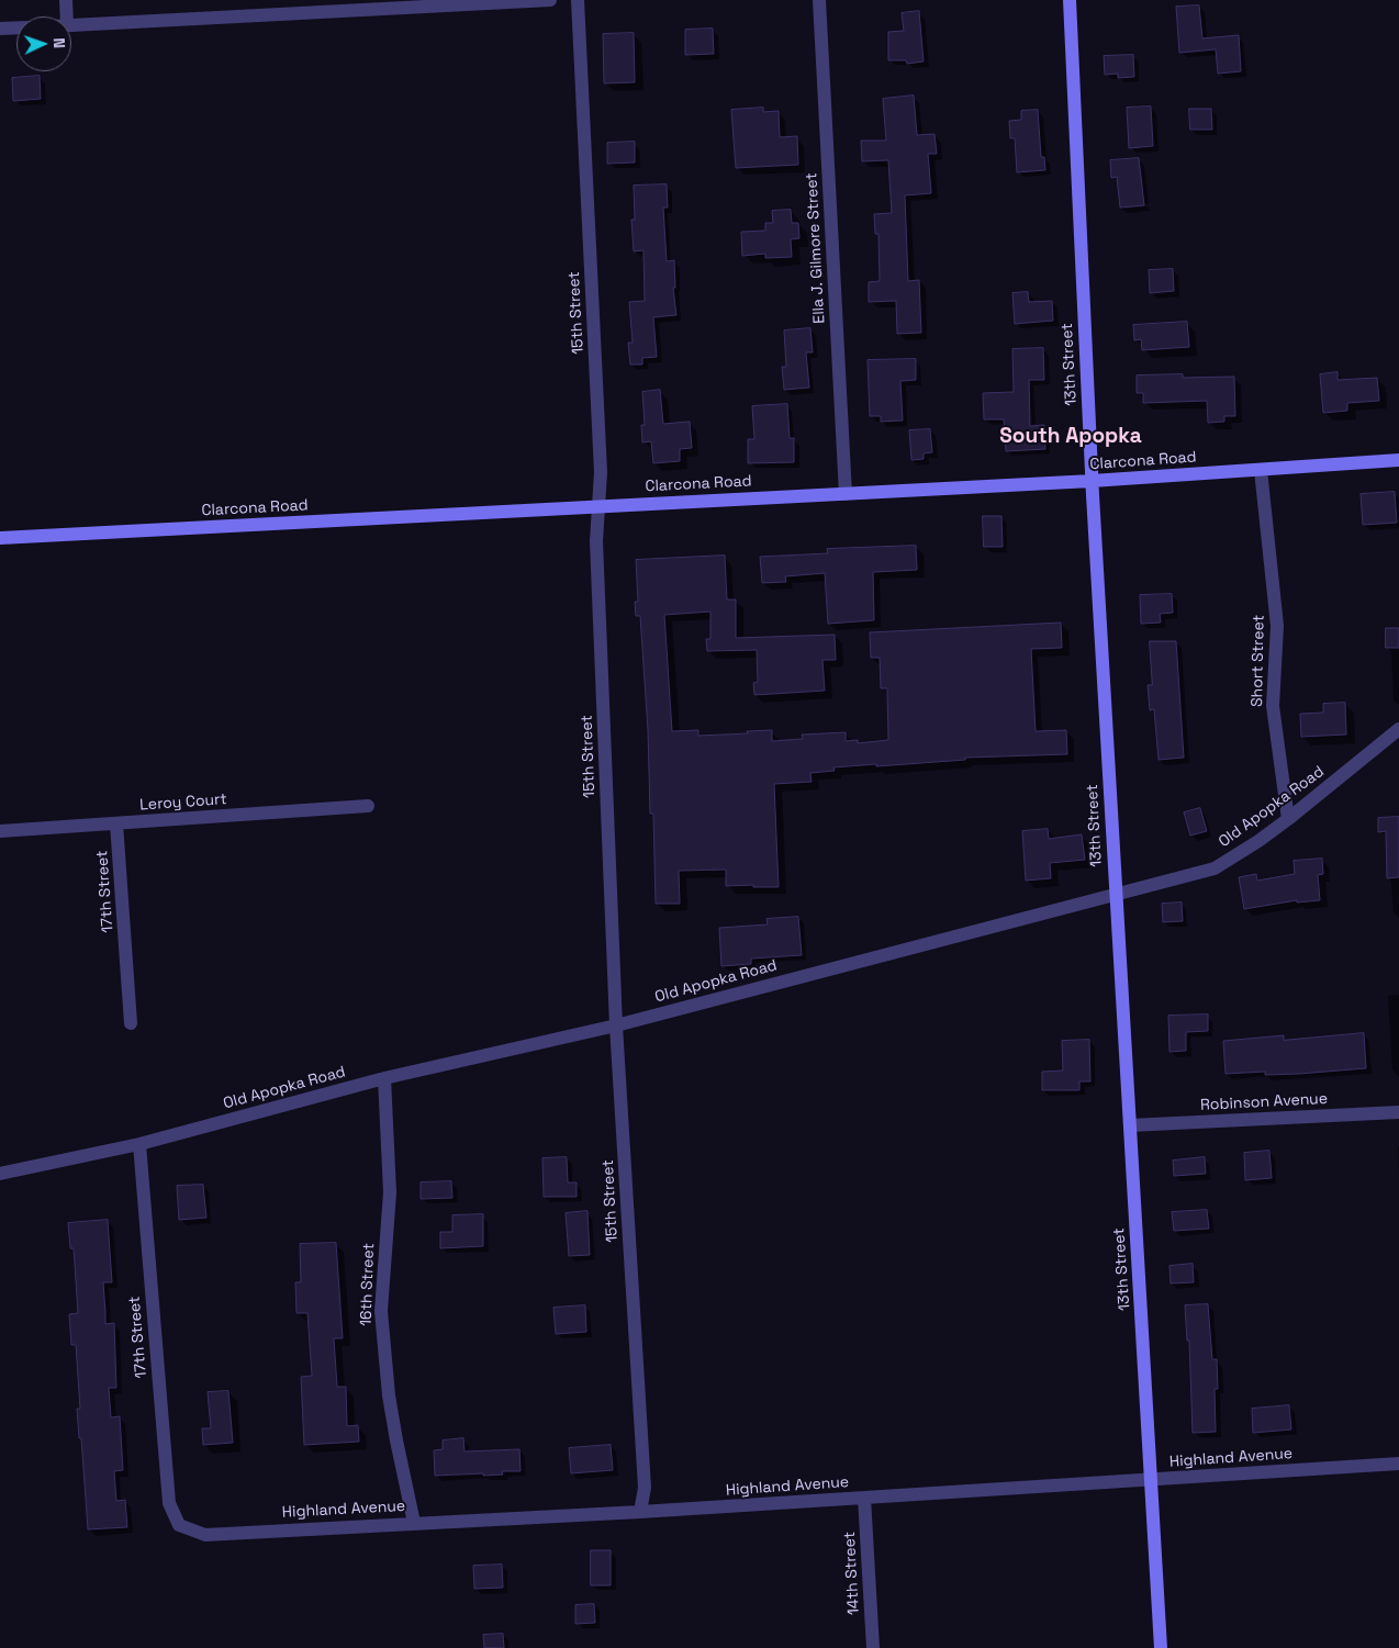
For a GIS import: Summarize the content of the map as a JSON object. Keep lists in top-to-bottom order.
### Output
{
  "streets": {
    "street": [
      "Ella J. Gilmore Street",
      "15th Street",
      "13th Street",
      "Clarcona Road",
      "Short Street",
      "Leroy Court",
      "Old Apopka Road",
      "17th Street",
      "Robinson Avenue",
      "16th Street",
      "Highland Avenue",
      "14th Street"
    ]
  },
  "crossings": [
    ["Ella J. Gilmore Street", "Clarcona Road"],
    ["15th Street", "Clarcona Road"],
    ["15th Street", "Old Apopka Road"],
    ["15th Street", "Highland Avenue"],
    ["13th Street", "Clarcona Road"],
    ["13th Street", "Old Apopka Road"],
    ["13th Street", "Robinson Avenue"],
    ["13th Street", "Highland Avenue"],
    ["Clarcona Road", "Short Street"],
    ["Short Street", "Old Apopka Road"],
    ["Leroy Court", "17th Street"],
    ["Old Apopka Road", "17th Street"],
    ["Old Apopka Road", "16th Street"],
    ["17th Street", "Highland Avenue"],
    ["16th Street", "Highland Avenue"],
    ["Highland Avenue", "14th Street"]
  ],
  "districts": ["South Apopka"],
  "north": "right"
}
